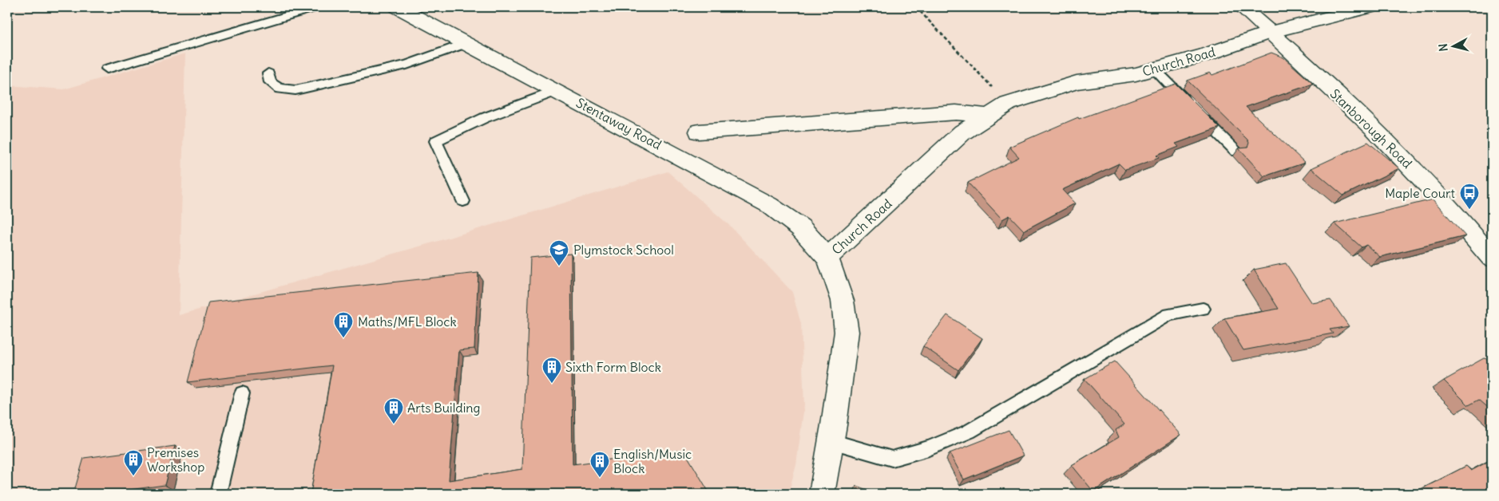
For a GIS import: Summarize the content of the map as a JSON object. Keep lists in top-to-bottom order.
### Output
{
  "streets": {
    "street": ["Church Road", "Stentaway Road", "Stanborough Road"]
  },
  "crossings": [
    ["Church Road", "Stentaway Road"],
    ["Church Road", "Stanborough Road"]
  ],
  "places": {
    "bus stop": ["Maple Court"],
    "school or university": ["Plymstock School"],
    "building": [
      "Maths/MFL Block",
      "Sixth Form Block",
      "Arts Building",
      "Premises Workshop",
      "English/Music Block"
    ]
  },
  "north": "left"
}
